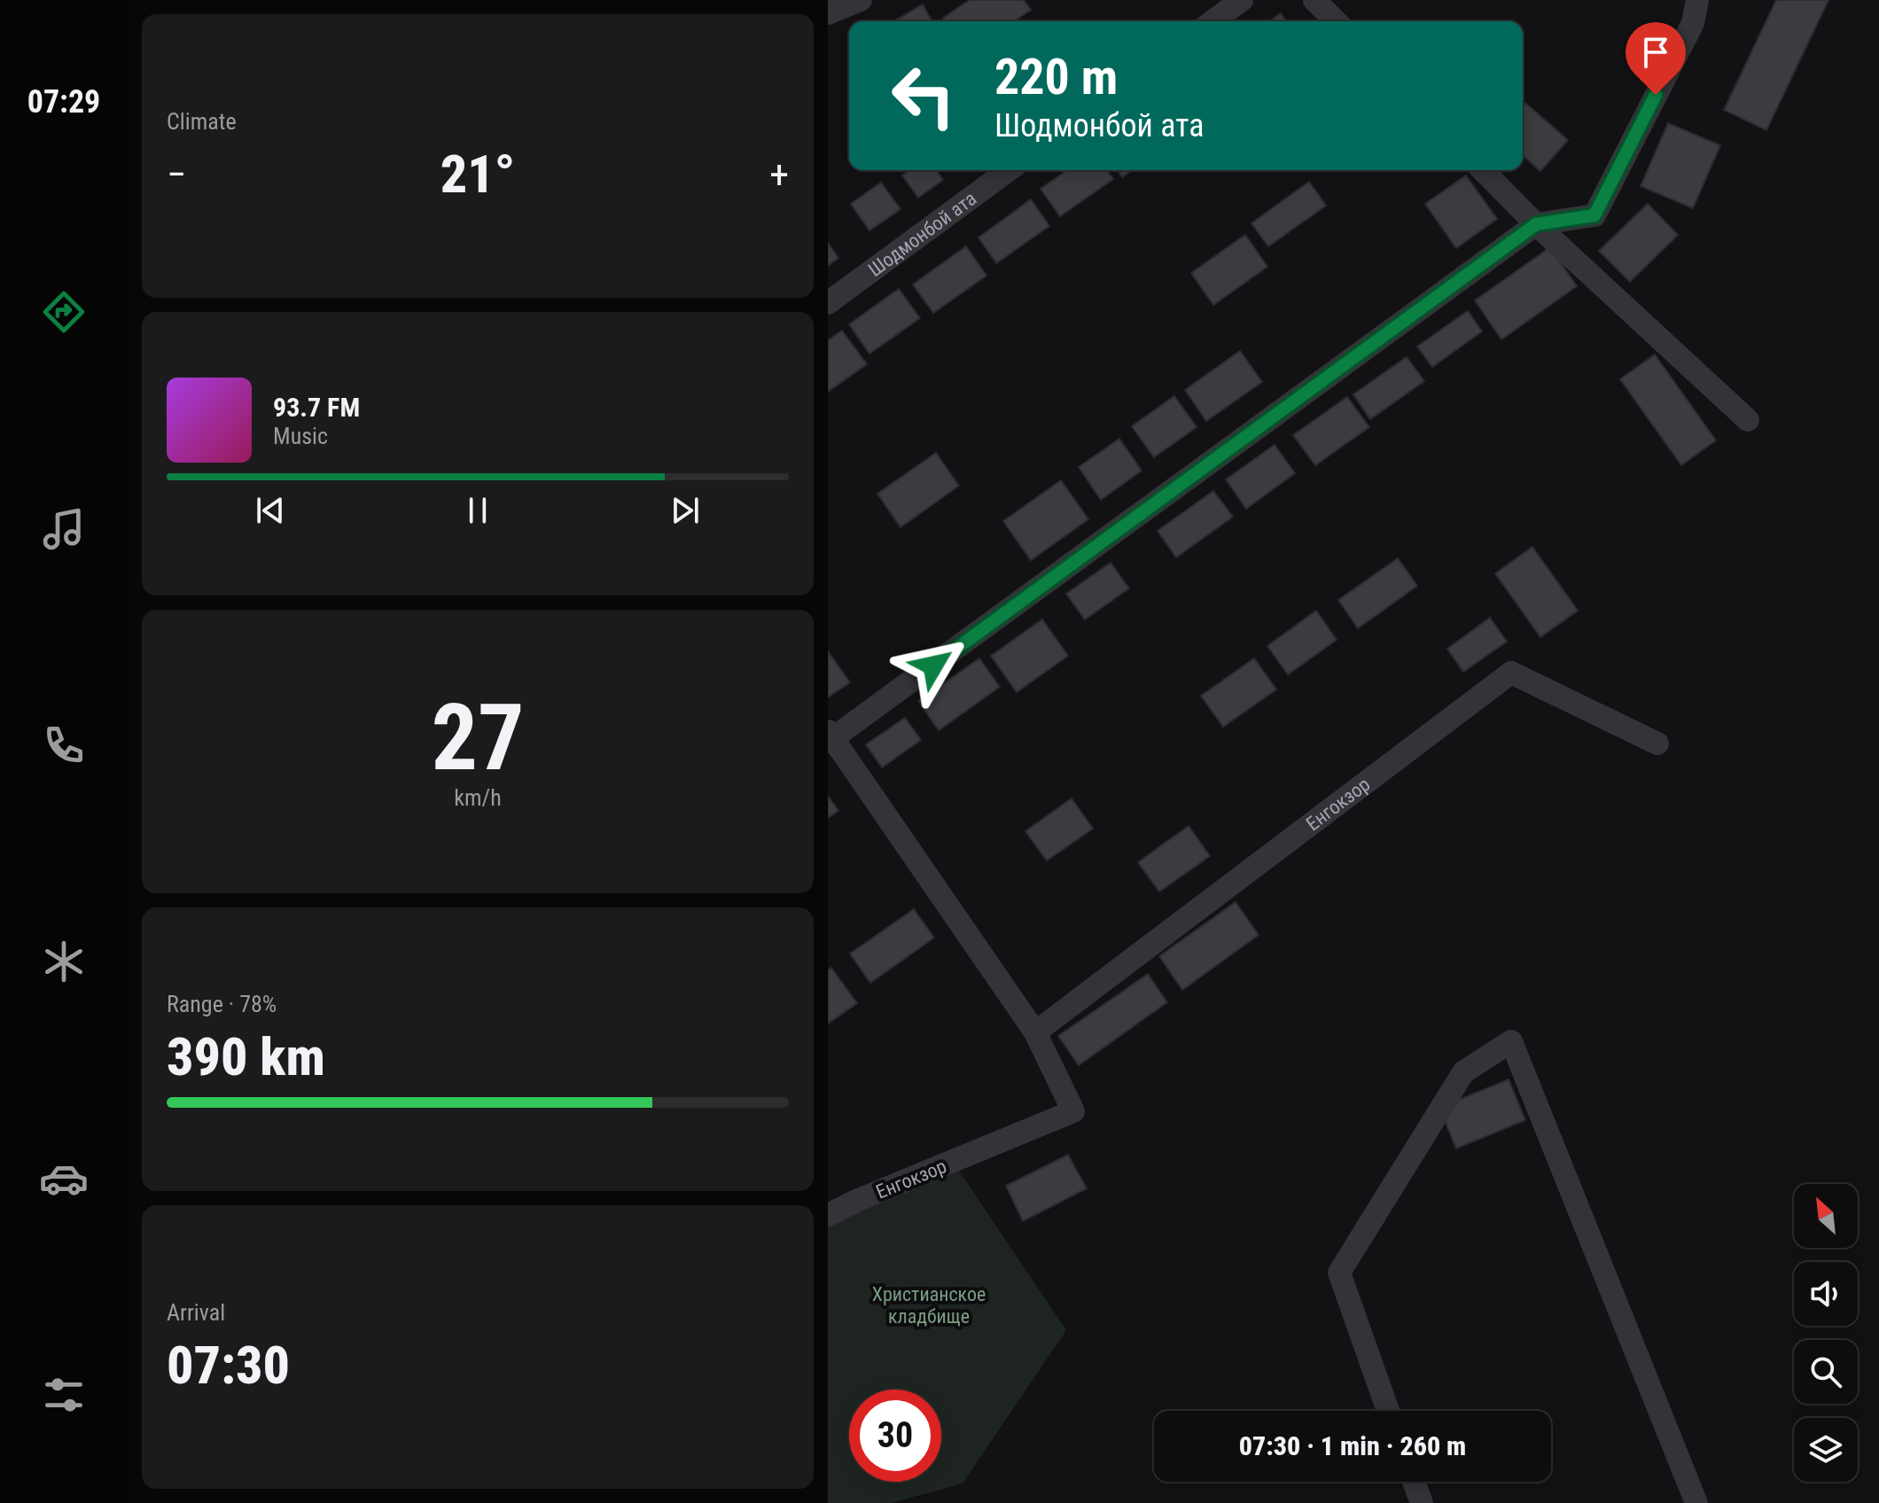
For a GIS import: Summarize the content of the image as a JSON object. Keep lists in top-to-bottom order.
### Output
{
  "streets": {
    "street": ["Шодмонбой ата", "Енгокзор"]
  },
  "parks": ["Христианское кладбище"],
  "north": "top left",
  "page": {
    "tabs": "07:29",
    "tile": [
      "Climate",
      ["27", "km/h"],
      ["Range · 78%", "390 km"],
      ["Arrival", "07:30"]
    ],
    "turn": ["220 m", "Шодмонбой ата"],
    "heat": ["−", "21°", "+"],
    "song": ["93.7 FM", "Music"],
    "limit": "30",
    "trip": "07:30 · 1 min · 260 m"
  }
}
